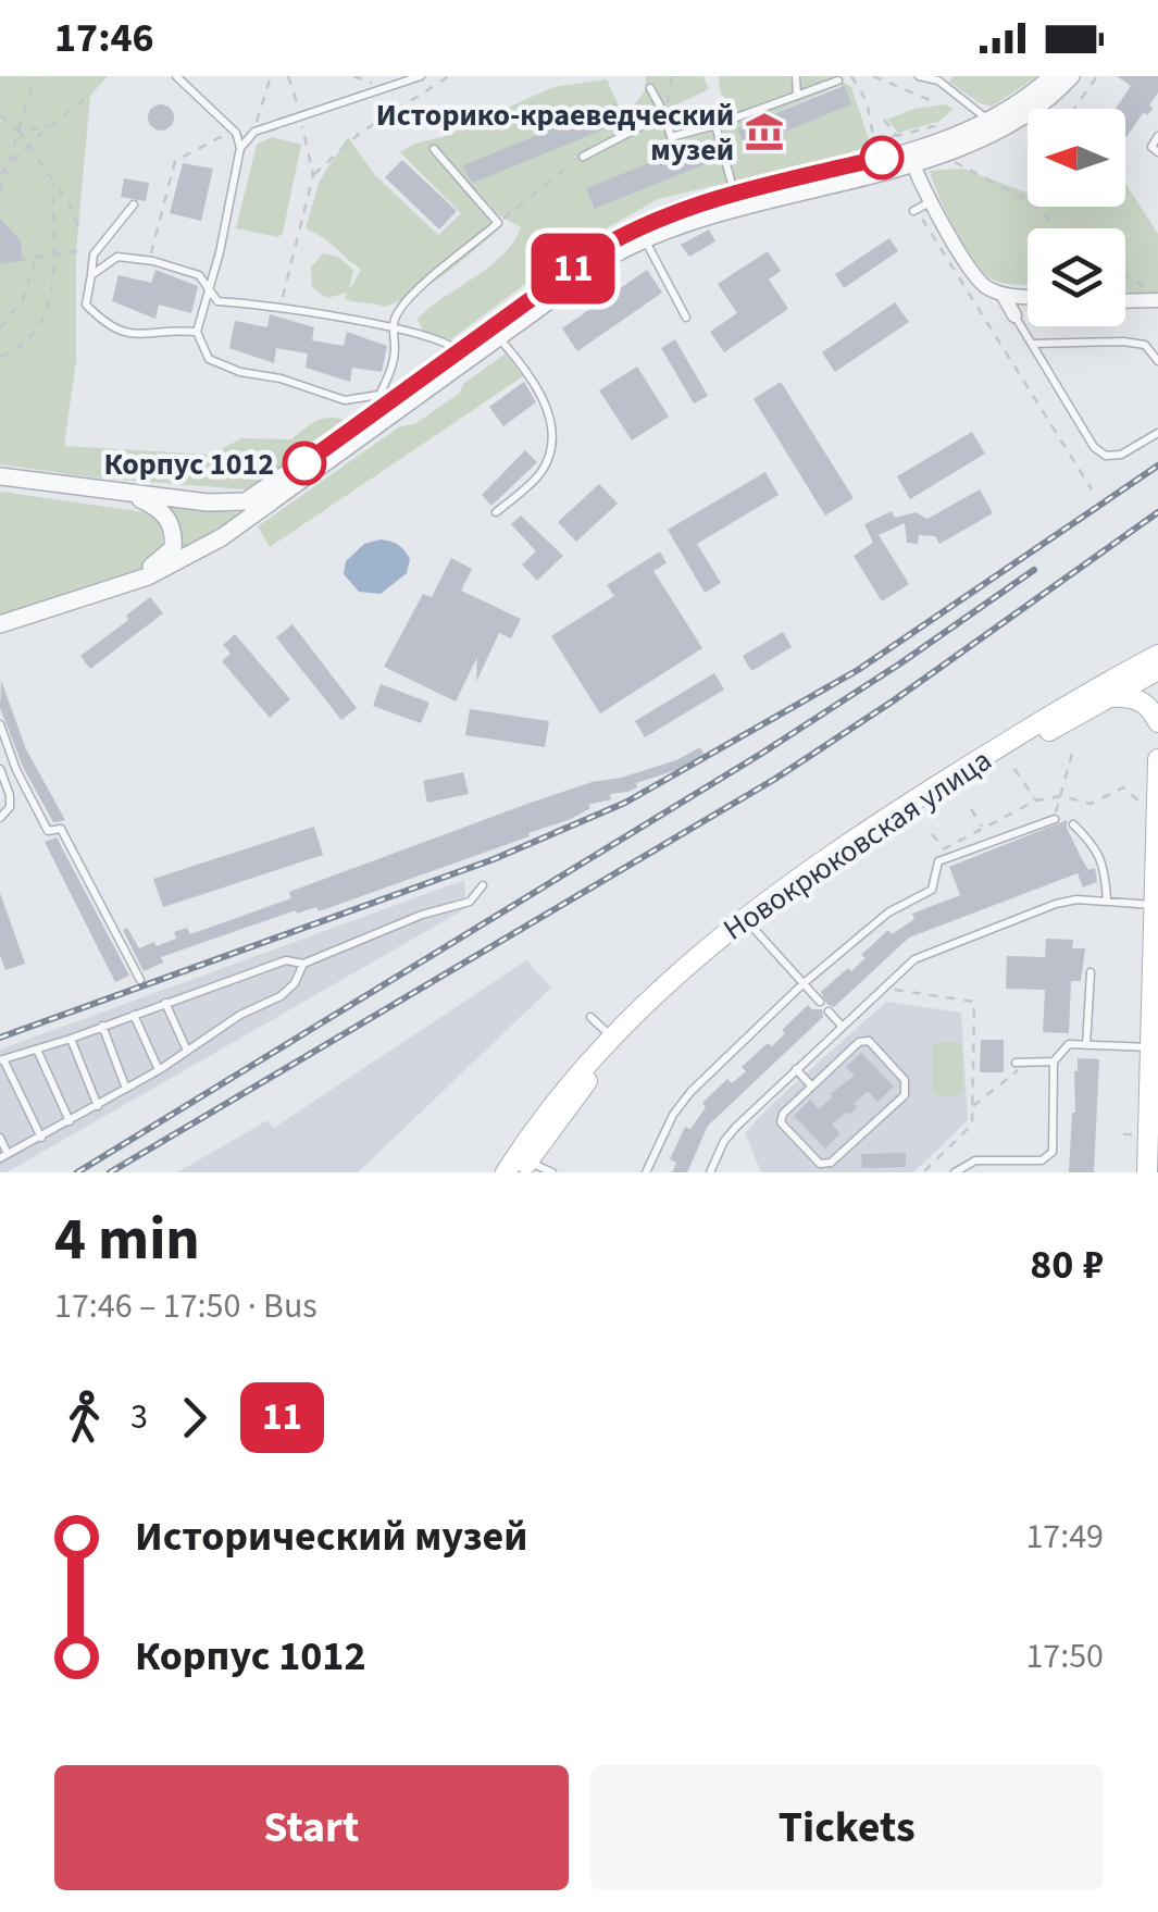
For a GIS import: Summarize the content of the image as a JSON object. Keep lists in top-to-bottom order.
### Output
{
  "streets": {
    "main road": ["Новокрюковская улица"]
  },
  "places": {
    "museum": ["Историко-краеведческий музей"],
    "other": ["Корпус 1012"]
  },
  "lines": ["bus line 11"],
  "north": "left",
  "page": {
    "status": "17:46",
    "on_map": "11",
    "heading": ["4 min", "17:46 – 17:50 · Bus", "80 ₽"],
    "legs": ["3", "11"],
    "list": [
      {
        "name": "Исторический музей",
        "value": "17:49"
      },
      {
        "name": "Корпус 1012",
        "value": "17:50"
      }
    ],
    "buttons": ["Start", "Tickets"]
  }
}
